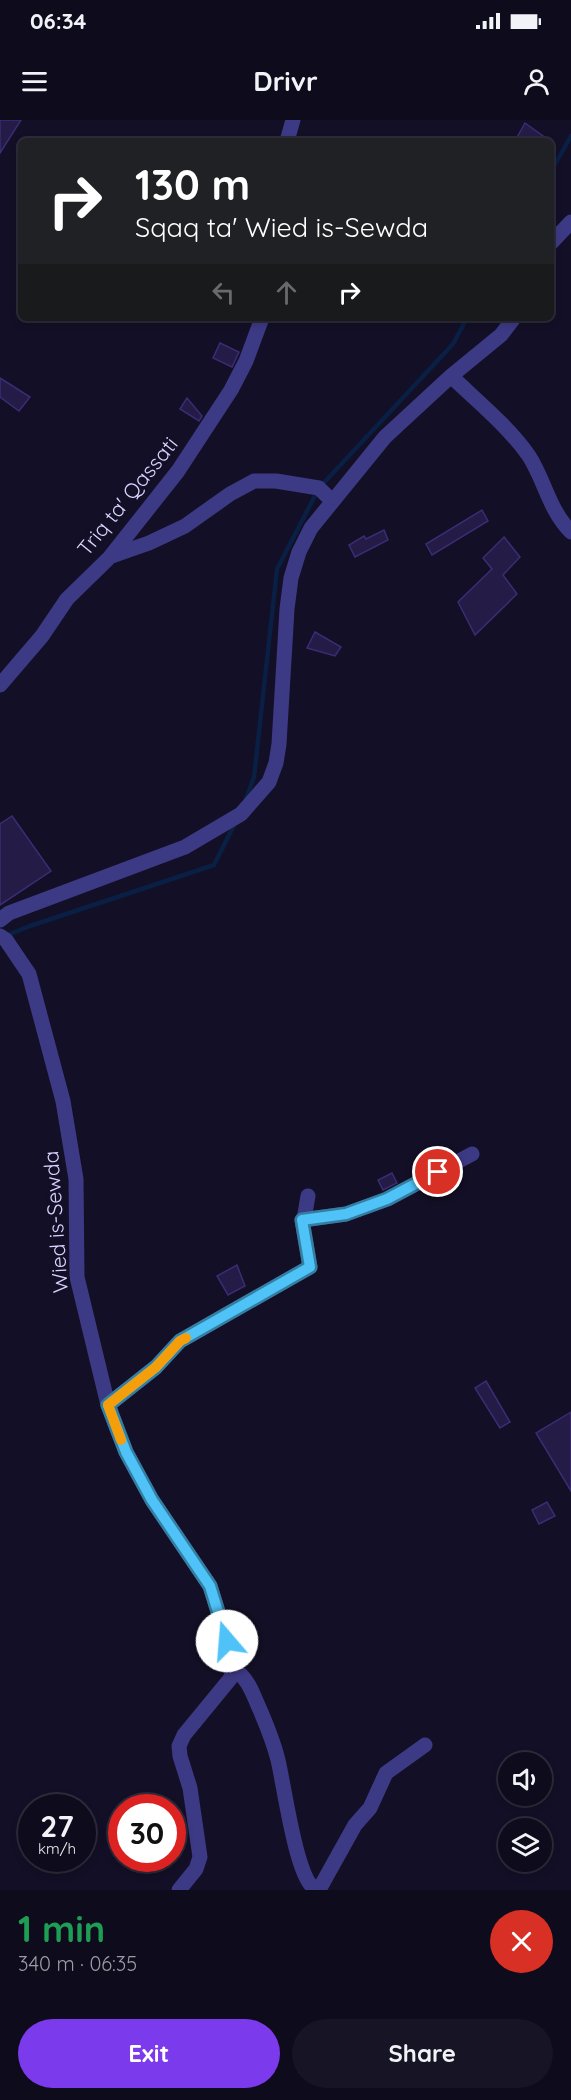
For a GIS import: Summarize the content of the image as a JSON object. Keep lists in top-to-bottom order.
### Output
{
  "streets": {
    "street": ["Triq ta' Qassati", "Wied is-Sewda"]
  },
  "page": {
    "status": "06:34",
    "header": "Drivr",
    "turn": ["130 m", "Sqaq ta' Wied is-Sewda"],
    "speed": "27 km/h",
    "limit": "30",
    "heading": ["1 min", "340 m · 06:35"],
    "buttons": ["Exit", "Share"]
  }
}
